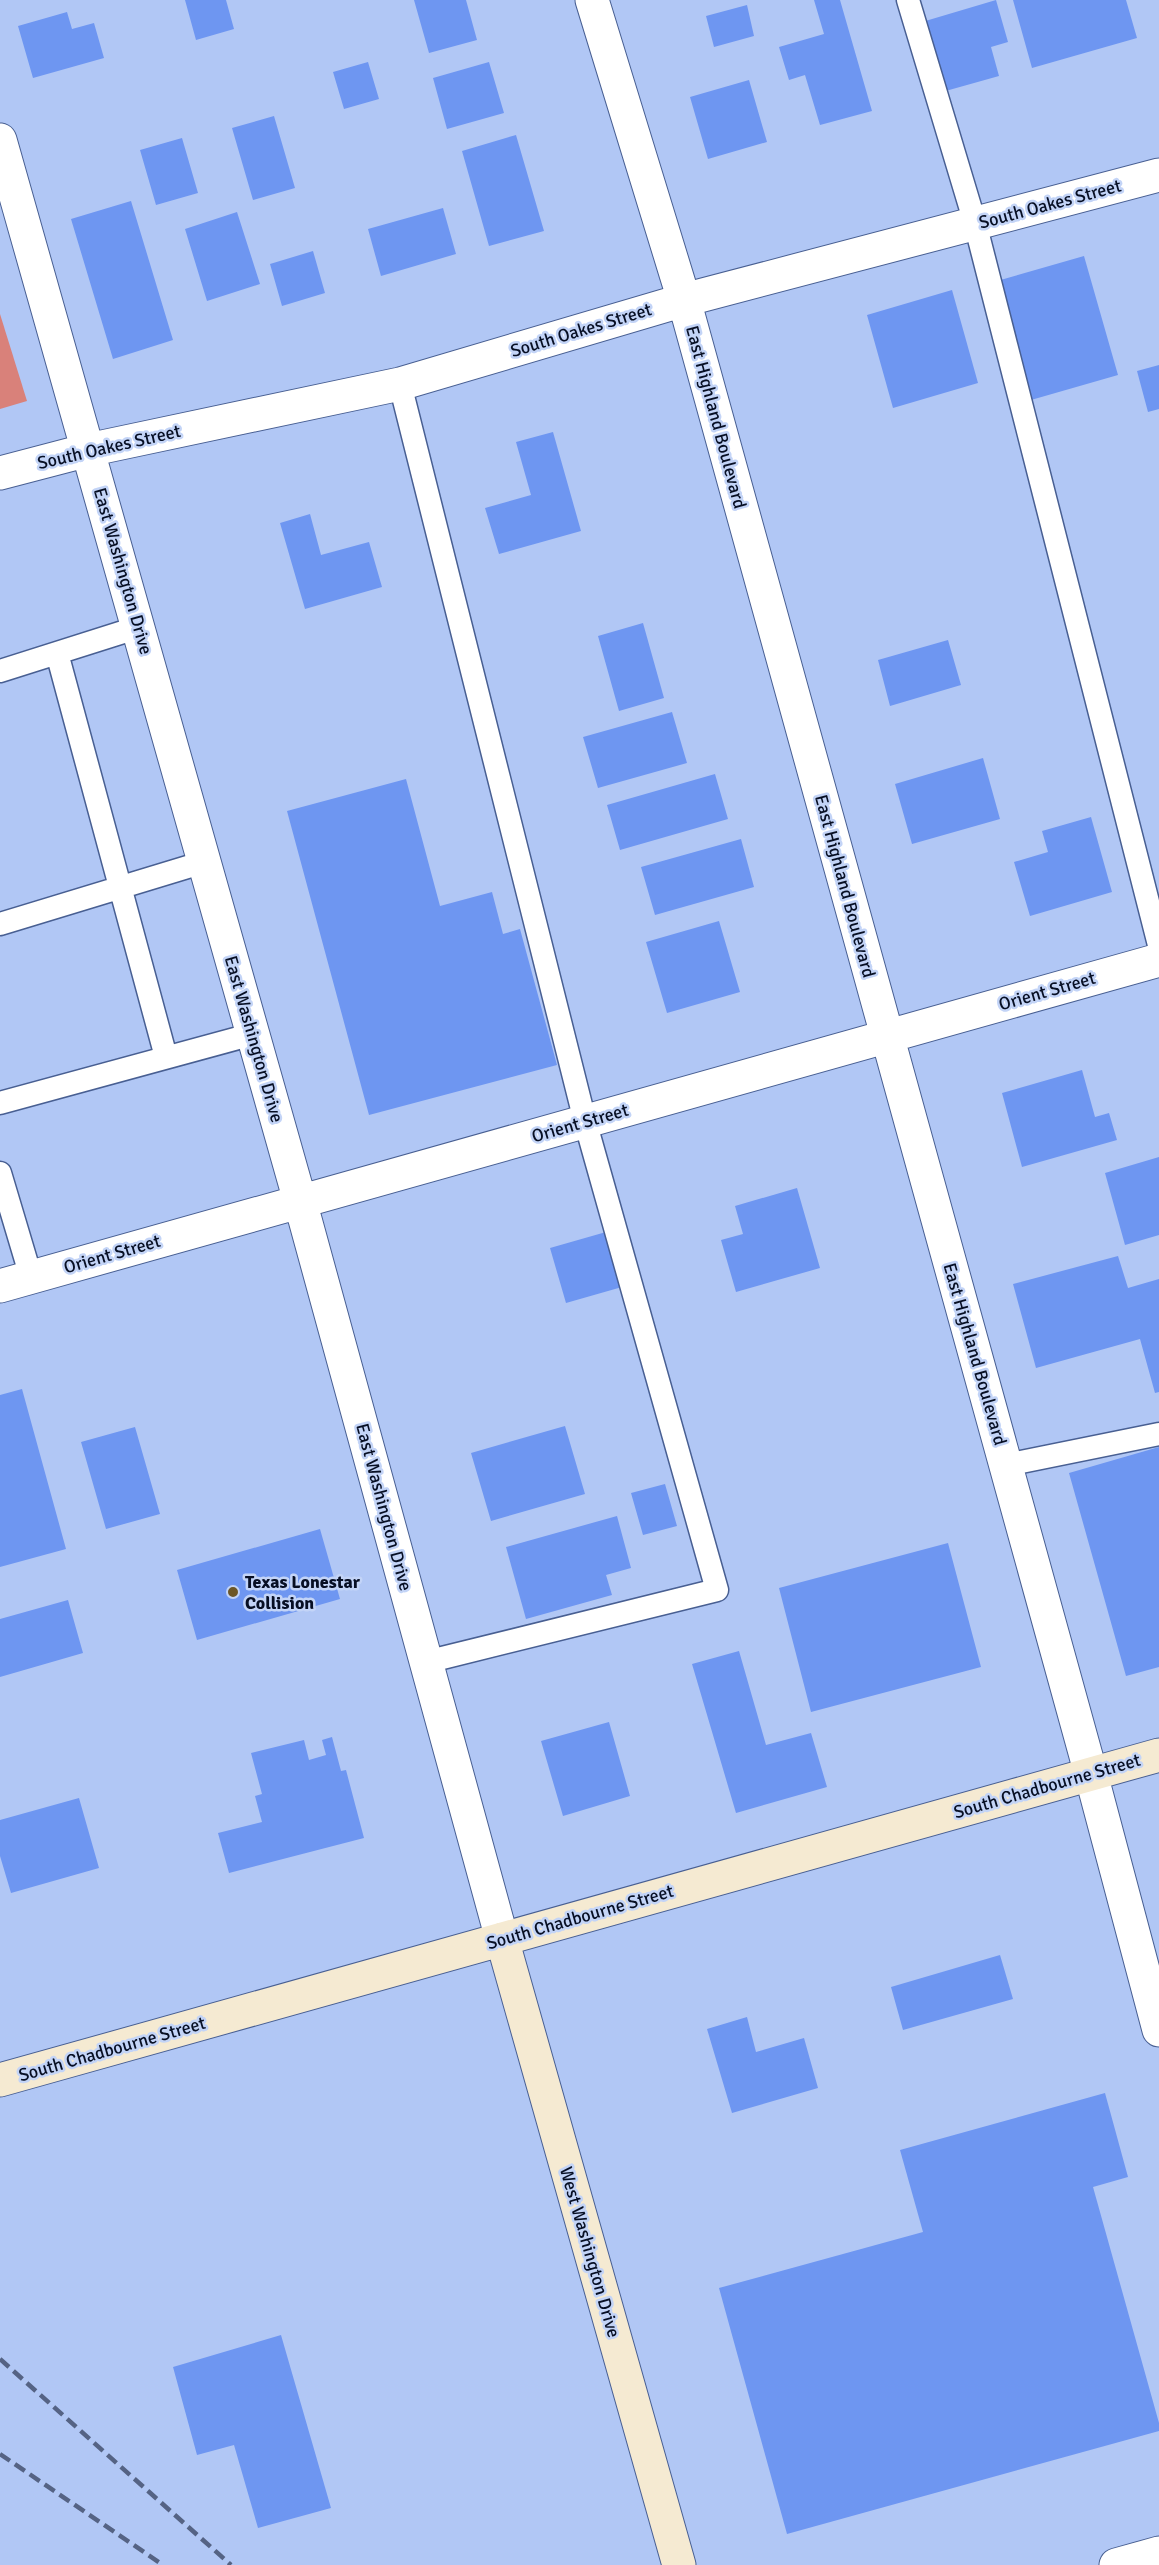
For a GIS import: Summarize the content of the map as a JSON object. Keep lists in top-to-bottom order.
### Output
{
  "streets": {
    "main road": ["South Chadbourne Street", "West Washington Drive"],
    "street": [
      "South Oakes Street",
      "East Highland Boulevard",
      "East Washington Drive",
      "Orient Street"
    ]
  },
  "crossings": [
    ["South Oakes Street", "East Highland Boulevard"],
    ["South Oakes Street", "East Washington Drive"],
    ["East Highland Boulevard", "Orient Street"],
    ["East Highland Boulevard", "South Chadbourne Street"],
    ["East Washington Drive", "Orient Street"],
    ["East Washington Drive", "South Chadbourne Street"],
    ["East Washington Drive", "West Washington Drive"],
    ["South Chadbourne Street", "West Washington Drive"]
  ],
  "places": ["Texas Lonestar Collision"]
}
